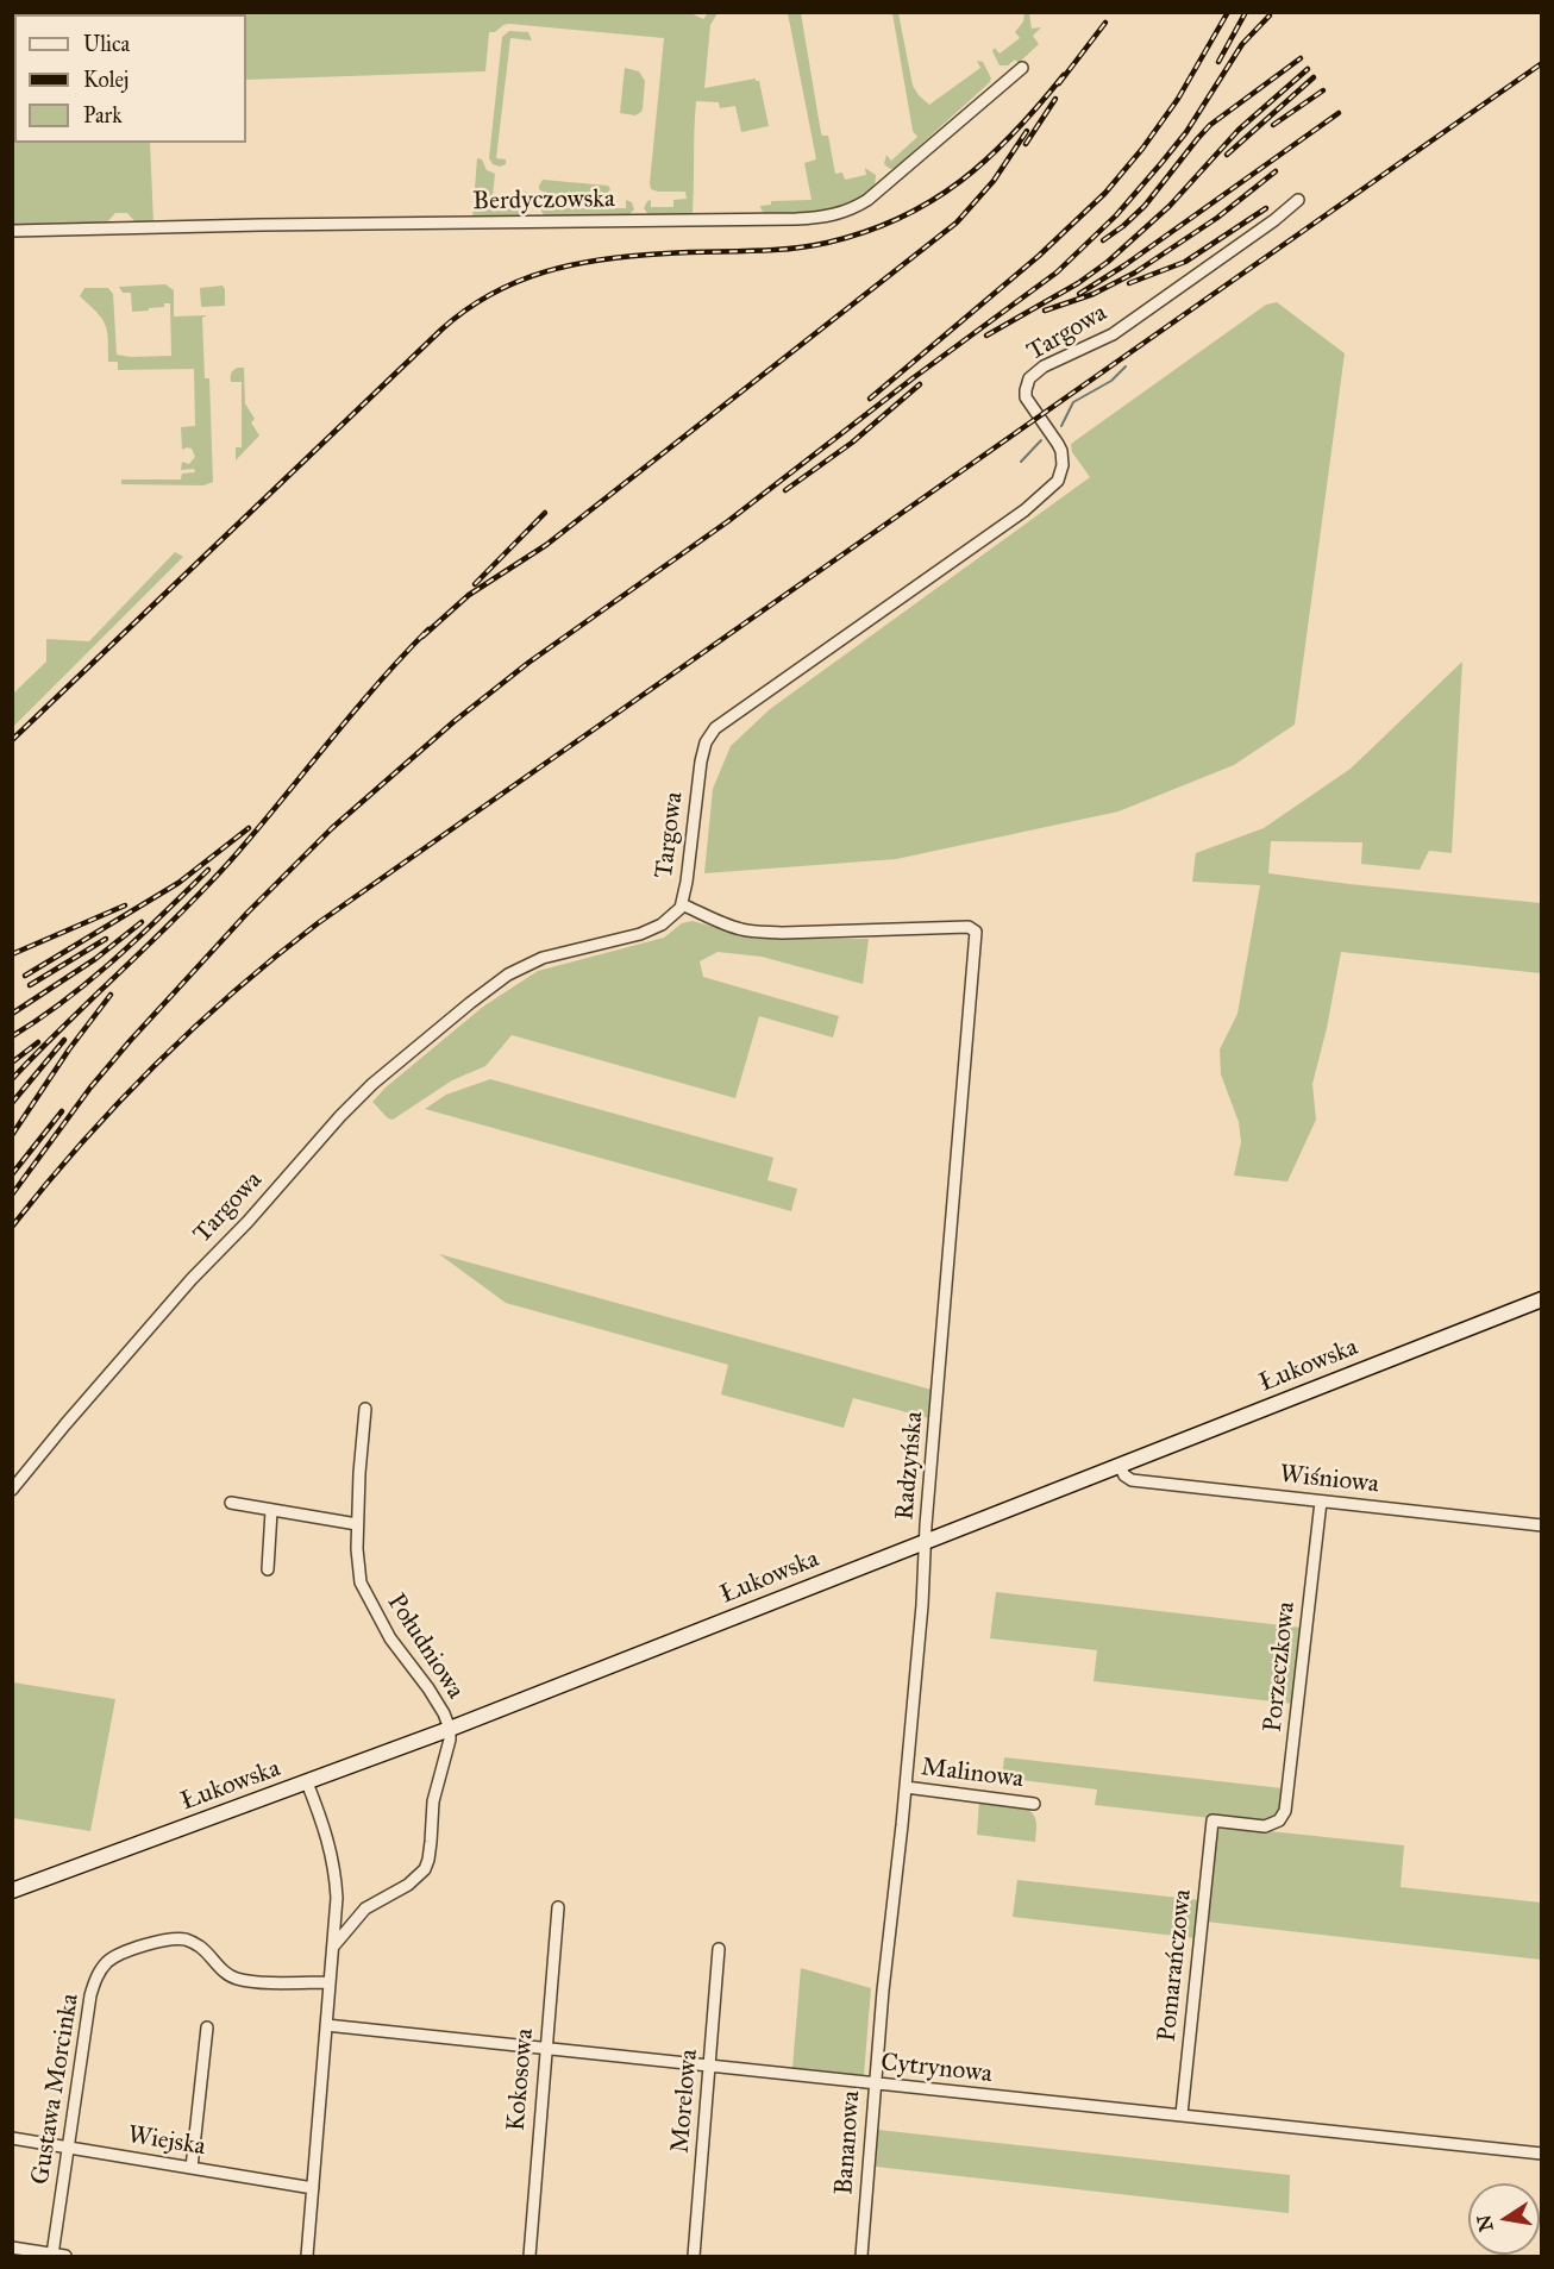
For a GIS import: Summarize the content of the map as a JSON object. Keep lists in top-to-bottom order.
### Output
{
  "streets": {
    "main road": ["Łukowska"],
    "street": [
      "Berdyczowska",
      "Targowa",
      "Radzyńska",
      "Wiśniowa",
      "Południowa",
      "Porzeczkowa",
      "Malinowa",
      "Pomarańczowa",
      "Cytrynowa",
      "Kokosowa",
      "Gustawa Morcinka",
      "Morelowa",
      "Wiejska",
      "Bananowa"
    ]
  },
  "crossings": [
    ["Targowa", "Radzyńska"],
    ["Łukowska", "Radzyńska"],
    ["Łukowska", "Wiśniowa"],
    ["Łukowska", "Południowa"],
    ["Radzyńska", "Malinowa"],
    ["Radzyńska", "Bananowa"],
    ["Wiśniowa", "Porzeczkowa"],
    ["Porzeczkowa", "Pomarańczowa"],
    ["Pomarańczowa", "Cytrynowa"],
    ["Cytrynowa", "Kokosowa"],
    ["Cytrynowa", "Morelowa"],
    ["Cytrynowa", "Bananowa"],
    ["Gustawa Morcinka", "Wiejska"]
  ],
  "legend": ["Ulica", "Kolej", "Park"],
  "north": "left"
}
